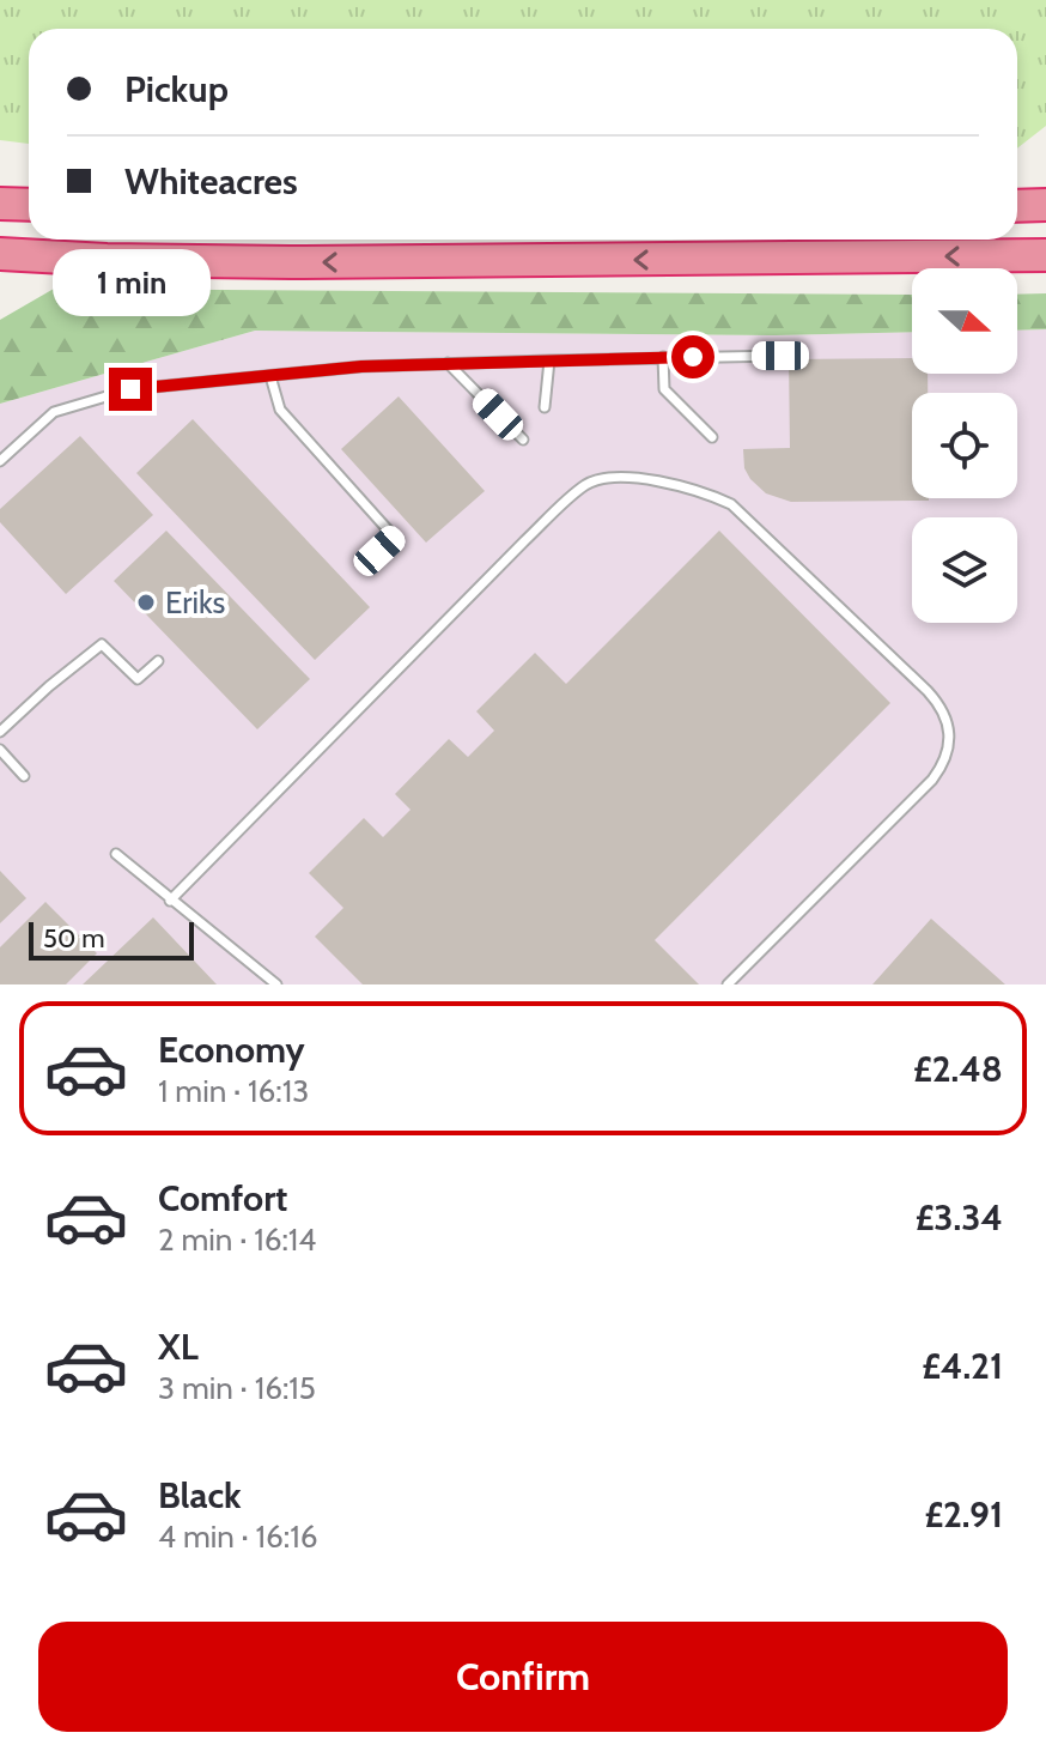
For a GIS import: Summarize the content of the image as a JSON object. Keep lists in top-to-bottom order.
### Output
{
  "places": ["Eriks"],
  "scale_bar": "50 m",
  "north": "right",
  "page": {
    "banner": ["Pickup", "Whiteacres"],
    "bubble": "1 min",
    "scale": "50 m",
    "list": [
      {
        "name": "Economy",
        "note": "1 min · 16:13",
        "value": "£2.48"
      },
      {
        "name": "Comfort",
        "note": "2 min · 16:14",
        "value": "£3.34"
      },
      {
        "name": "XL",
        "note": "3 min · 16:15",
        "value": "£4.21"
      },
      {
        "name": "Black",
        "note": "4 min · 16:16",
        "value": "£2.91"
      }
    ],
    "buttons": "Confirm"
  }
}
